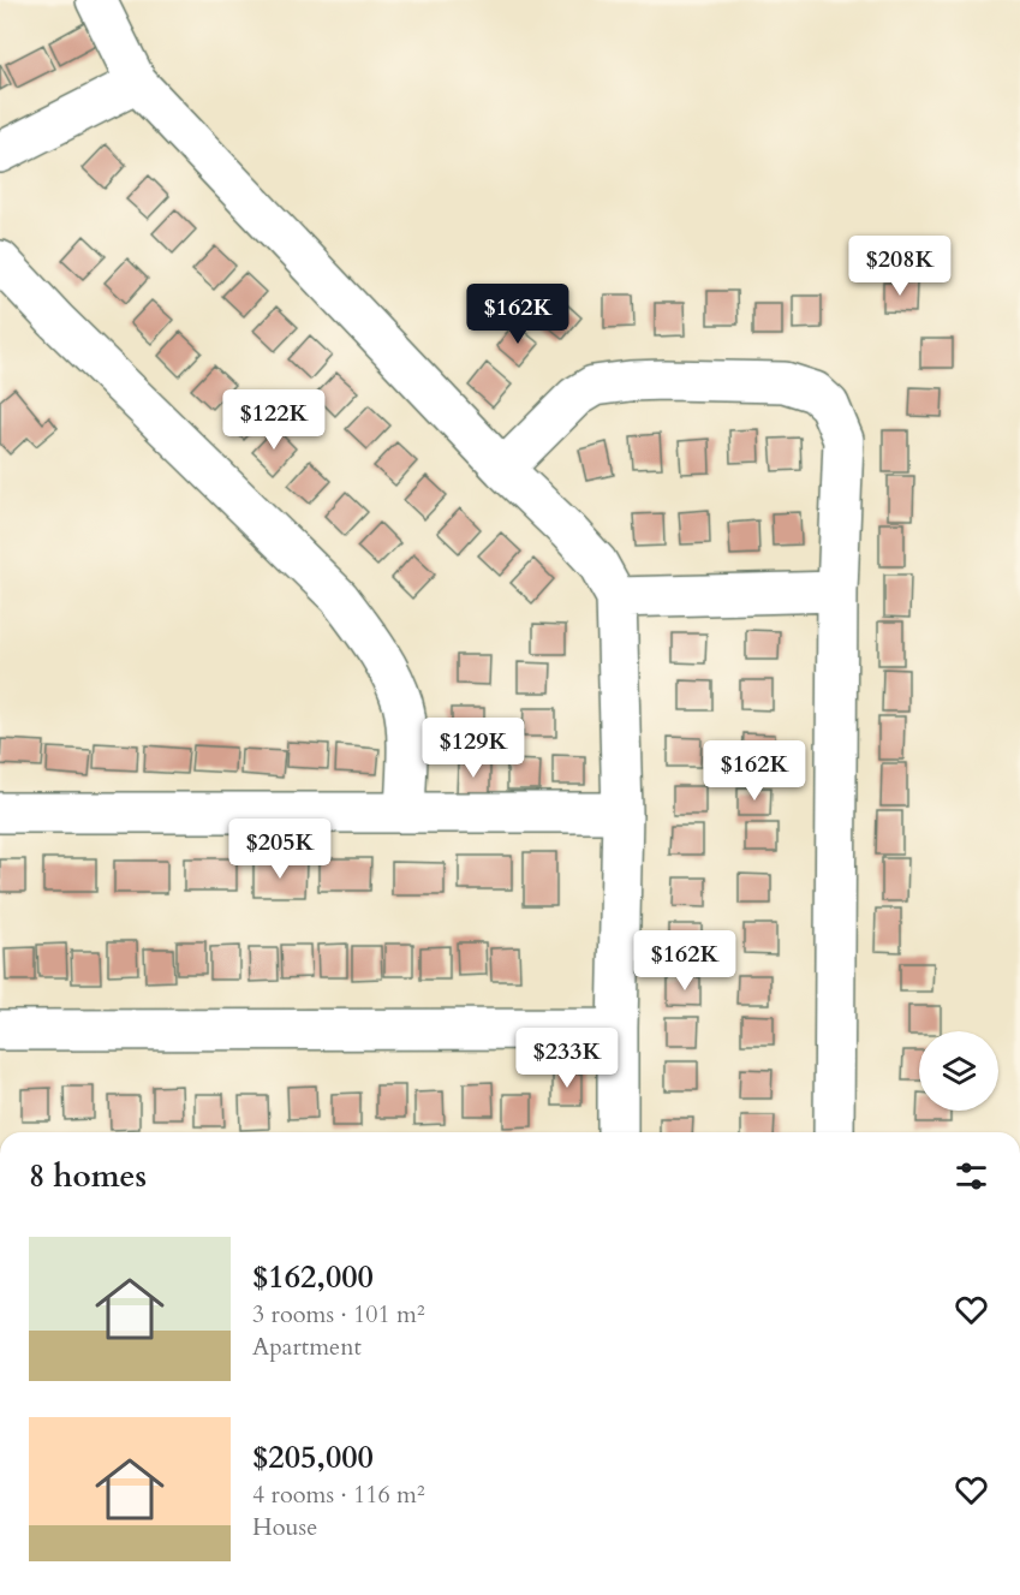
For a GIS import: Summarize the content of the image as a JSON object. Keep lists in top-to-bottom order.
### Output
{
  "page": {
    "price": [
      "$208K",
      "$162K",
      "$122K",
      "$129K",
      "$162K",
      "$205K",
      "$162K",
      "$233K"
    ],
    "heading": "8 homes",
    "list": [
      {
        "name": "$162,000",
        "note": "3 rooms · 101 m² · Apartment"
      },
      {
        "name": "$205,000",
        "note": "4 rooms · 116 m² · House"
      }
    ]
  }
}
